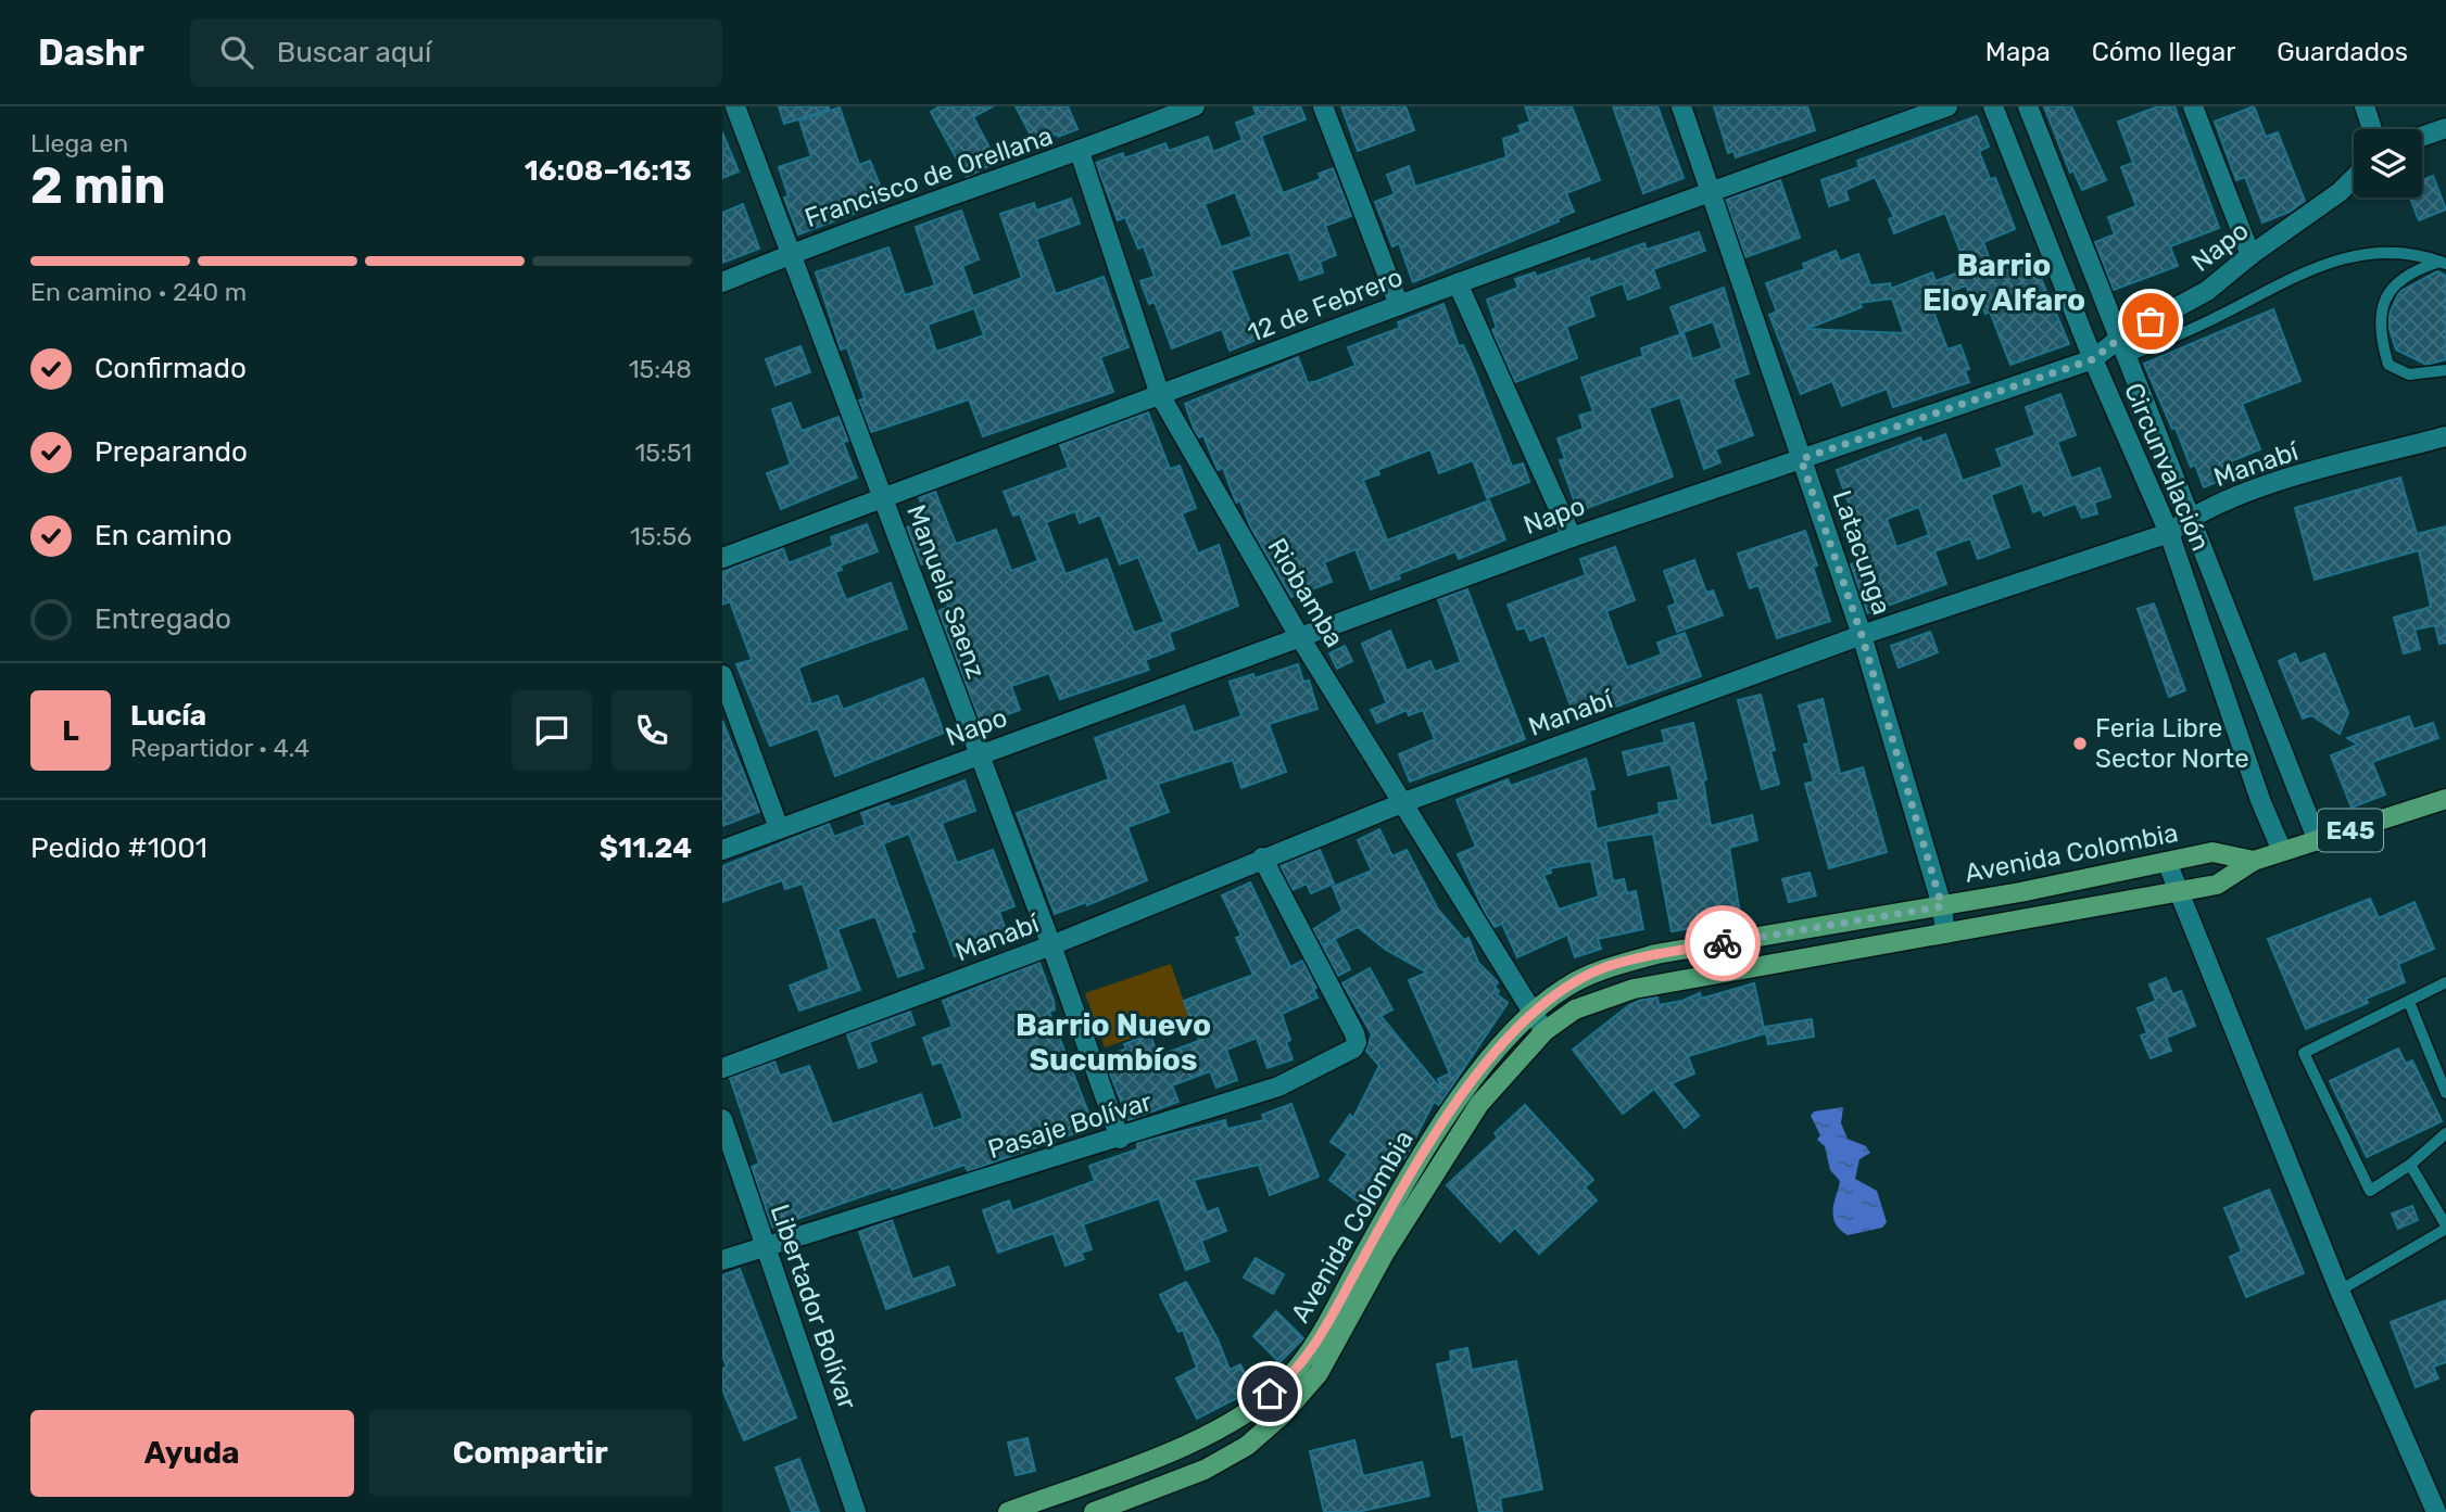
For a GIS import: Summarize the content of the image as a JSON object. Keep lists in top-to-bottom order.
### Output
{
  "streets": {
    "main road": ["E45", "Avenida Colombia"],
    "street": [
      "Francisco de Orellana",
      "Napo",
      "12 de Febrero",
      "Manabí",
      "Circunvalación",
      "Latacunga",
      "Manuela Saenz",
      "Riobamba",
      "Pasaje Bolívar",
      "Libertador Bolívar"
    ]
  },
  "crossings": [
    ["Francisco de Orellana", "Manuela Saenz"],
    ["Francisco de Orellana", "Riobamba"],
    ["Napo", "Circunvalación"],
    ["Napo", "Latacunga"],
    ["Napo", "Manuela Saenz"],
    ["Napo", "Riobamba"],
    ["12 de Febrero", "Latacunga"],
    ["12 de Febrero", "Manuela Saenz"],
    ["12 de Febrero", "Riobamba"],
    ["Manabí", "Circunvalación"],
    ["Manabí", "Latacunga"],
    ["Manabí", "Manuela Saenz"],
    ["Manabí", "Riobamba"],
    ["Manabí", "Pasaje Bolívar"],
    ["Circunvalación", "Avenida Colombia"],
    ["Latacunga", "Avenida Colombia"],
    ["Manuela Saenz", "Pasaje Bolívar"],
    ["Riobamba", "Avenida Colombia"],
    ["Pasaje Bolívar", "Libertador Bolívar"]
  ],
  "districts": ["Barrio Eloy Alfaro", "Barrio Nuevo Sucumbíos"],
  "places": ["Feria Libre Sector Norte"],
  "page": {
    "header": "Dashr",
    "search": "Buscar aquí",
    "nav": ["Mapa", "Cómo llegar", "Guardados"],
    "heading": ["2 min", "Llega en", "16:08–16:13"],
    "panel": [
      "Lucía",
      "Repartidor · 4.4",
      "Pedido #1001",
      "$11.24"
    ],
    "bar": "En camino · 240 m",
    "list": [
      ["Confirmado", "15:48"],
      ["Preparando", "15:51"],
      ["En camino", "15:56"],
      "Entregado"
    ],
    "round": "L",
    "buttons": ["Ayuda", "Compartir"]
  }
}
